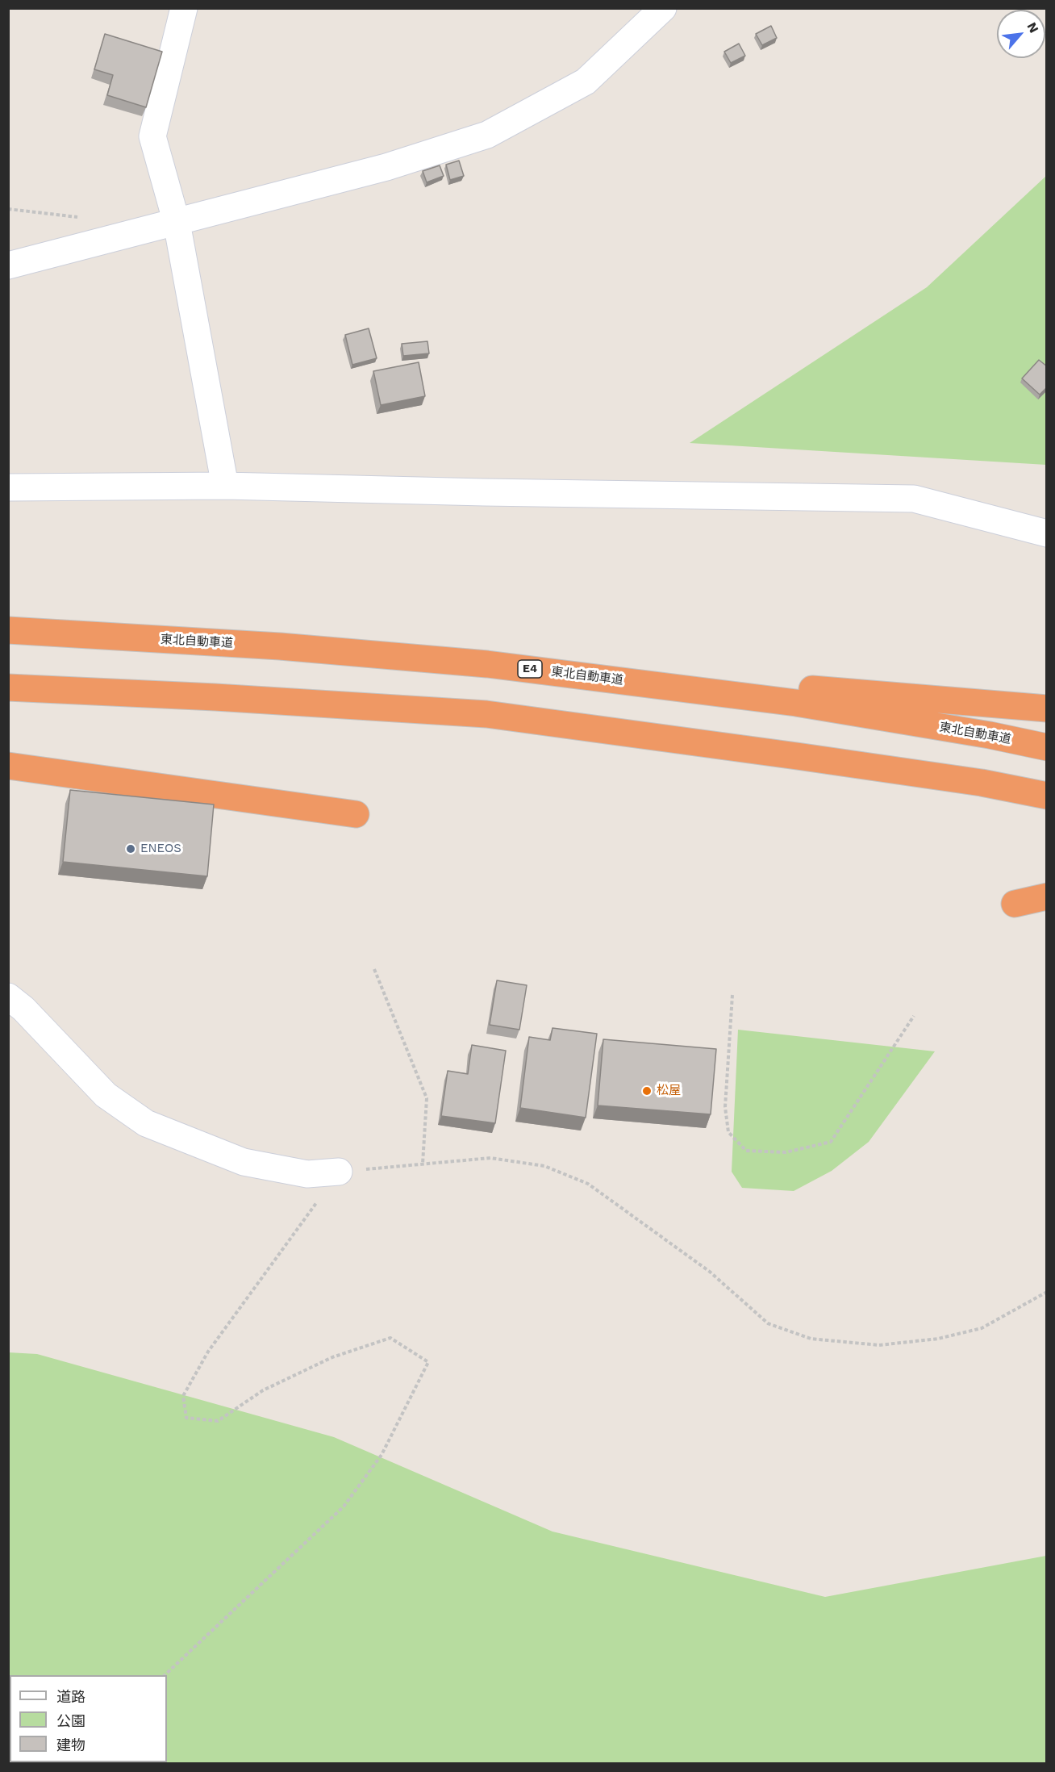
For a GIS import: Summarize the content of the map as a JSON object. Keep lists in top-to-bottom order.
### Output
{
  "streets": {
    "highway": ["東北自動車道", "E4"]
  },
  "places": ["ENEOS", "松屋"],
  "legend": ["道路", "公園", "建物"],
  "north": "top right"
}
